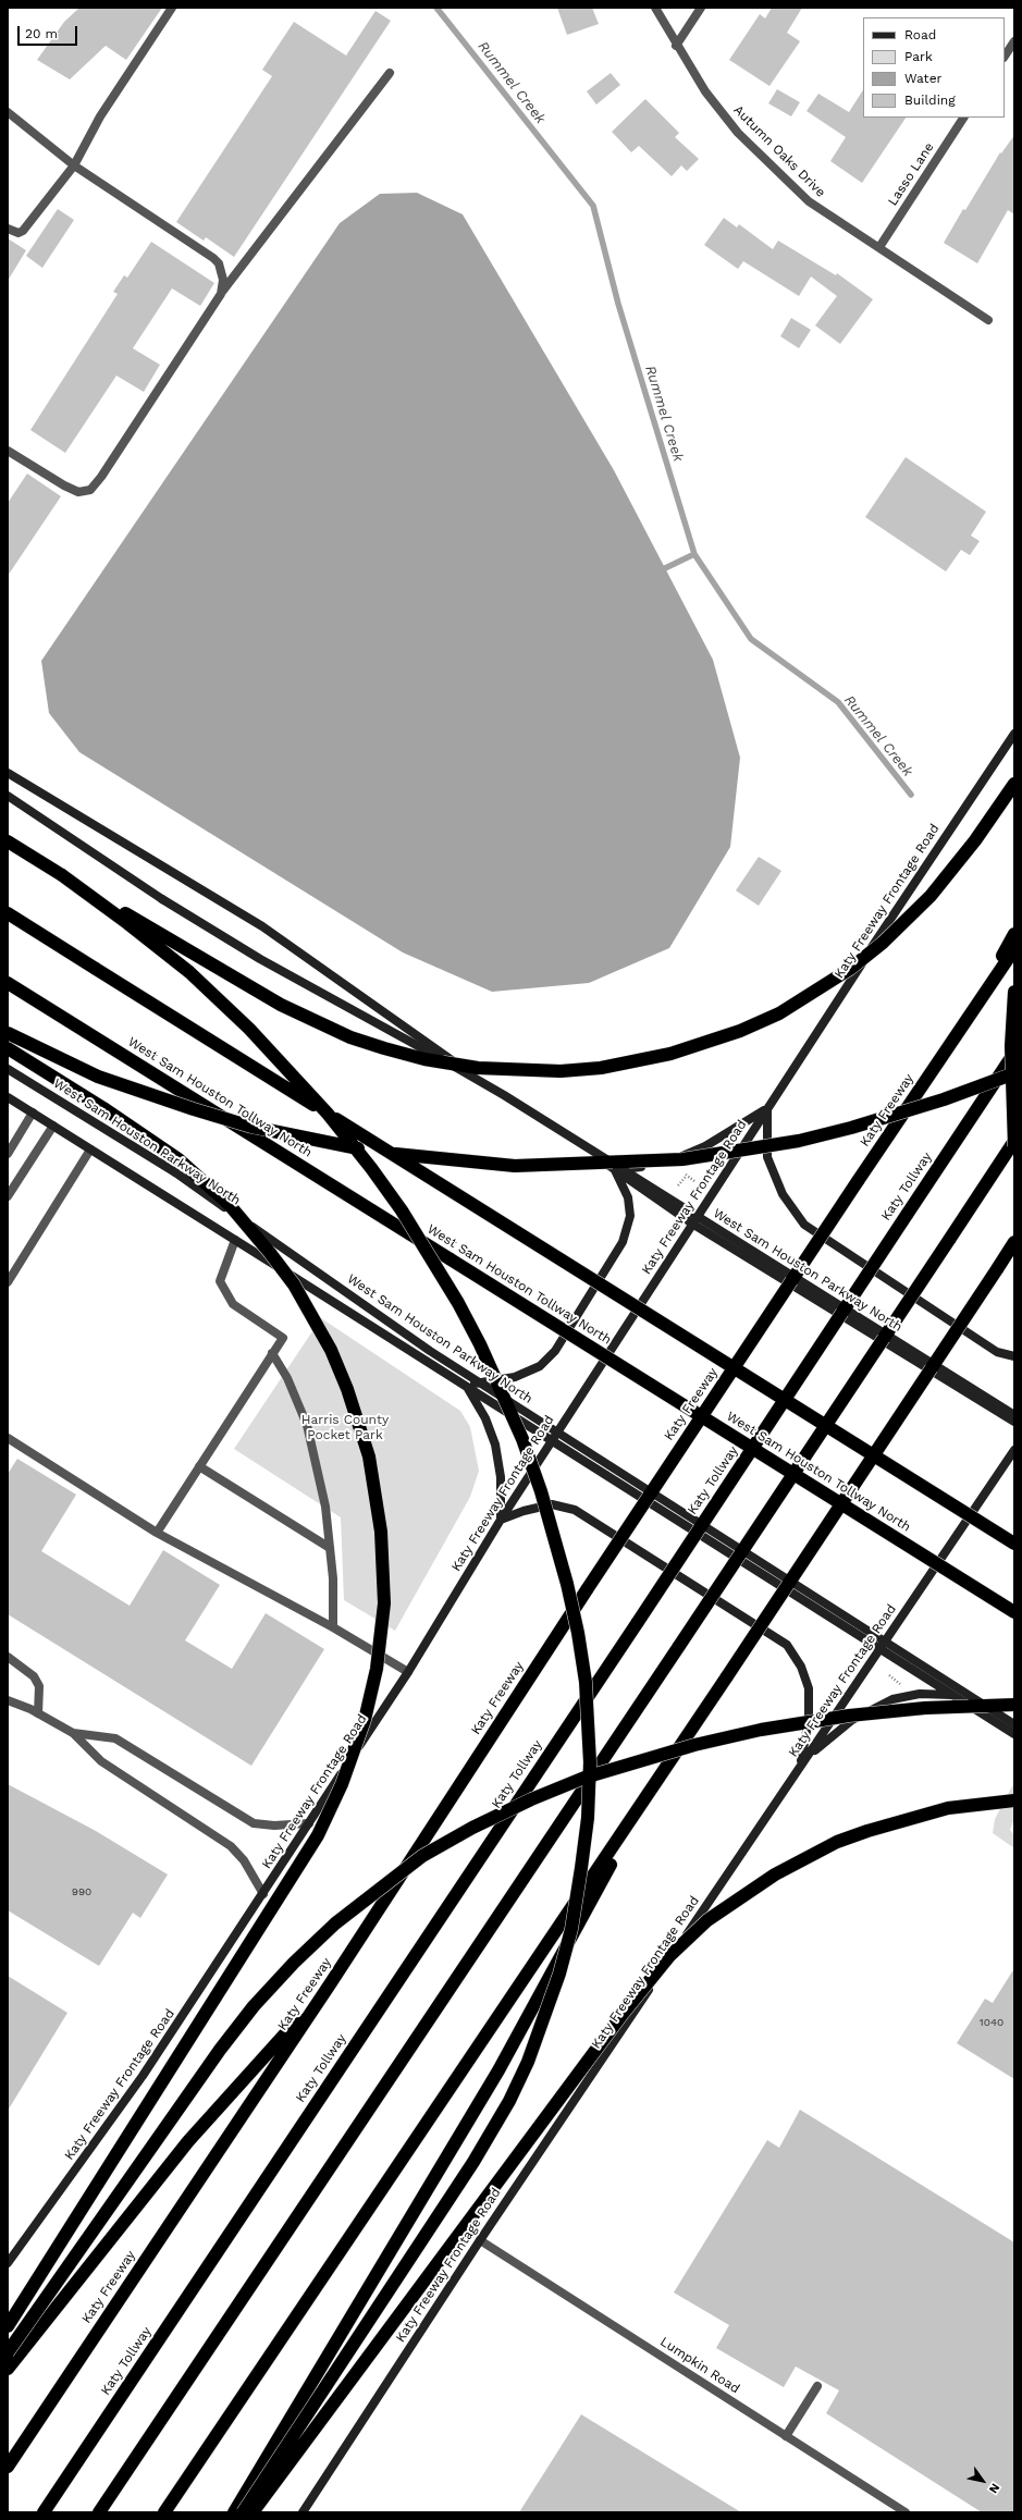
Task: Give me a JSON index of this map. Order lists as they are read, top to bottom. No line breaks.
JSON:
{"streets":{"highway":["West Sam Houston Tollway North","Katy Freeway","Katy Tollway"],"main road":["Katy Freeway Frontage Road","West Sam Houston Parkway North"],"street":["Autumn Oaks Drive","Lasso Lane","Lumpkin Road"]},"crossings":[["Autumn Oaks Drive","Lasso Lane"],["Katy Freeway Frontage Road","Lumpkin Road"]],"water":["Rummel Creek"],"parks":["Harris County Pocket Park"],"house_numbers":["990","1040"],"legend":["Road","Park","Water","Building"],"scale_bar":"20 m","north":"bottom right"}
